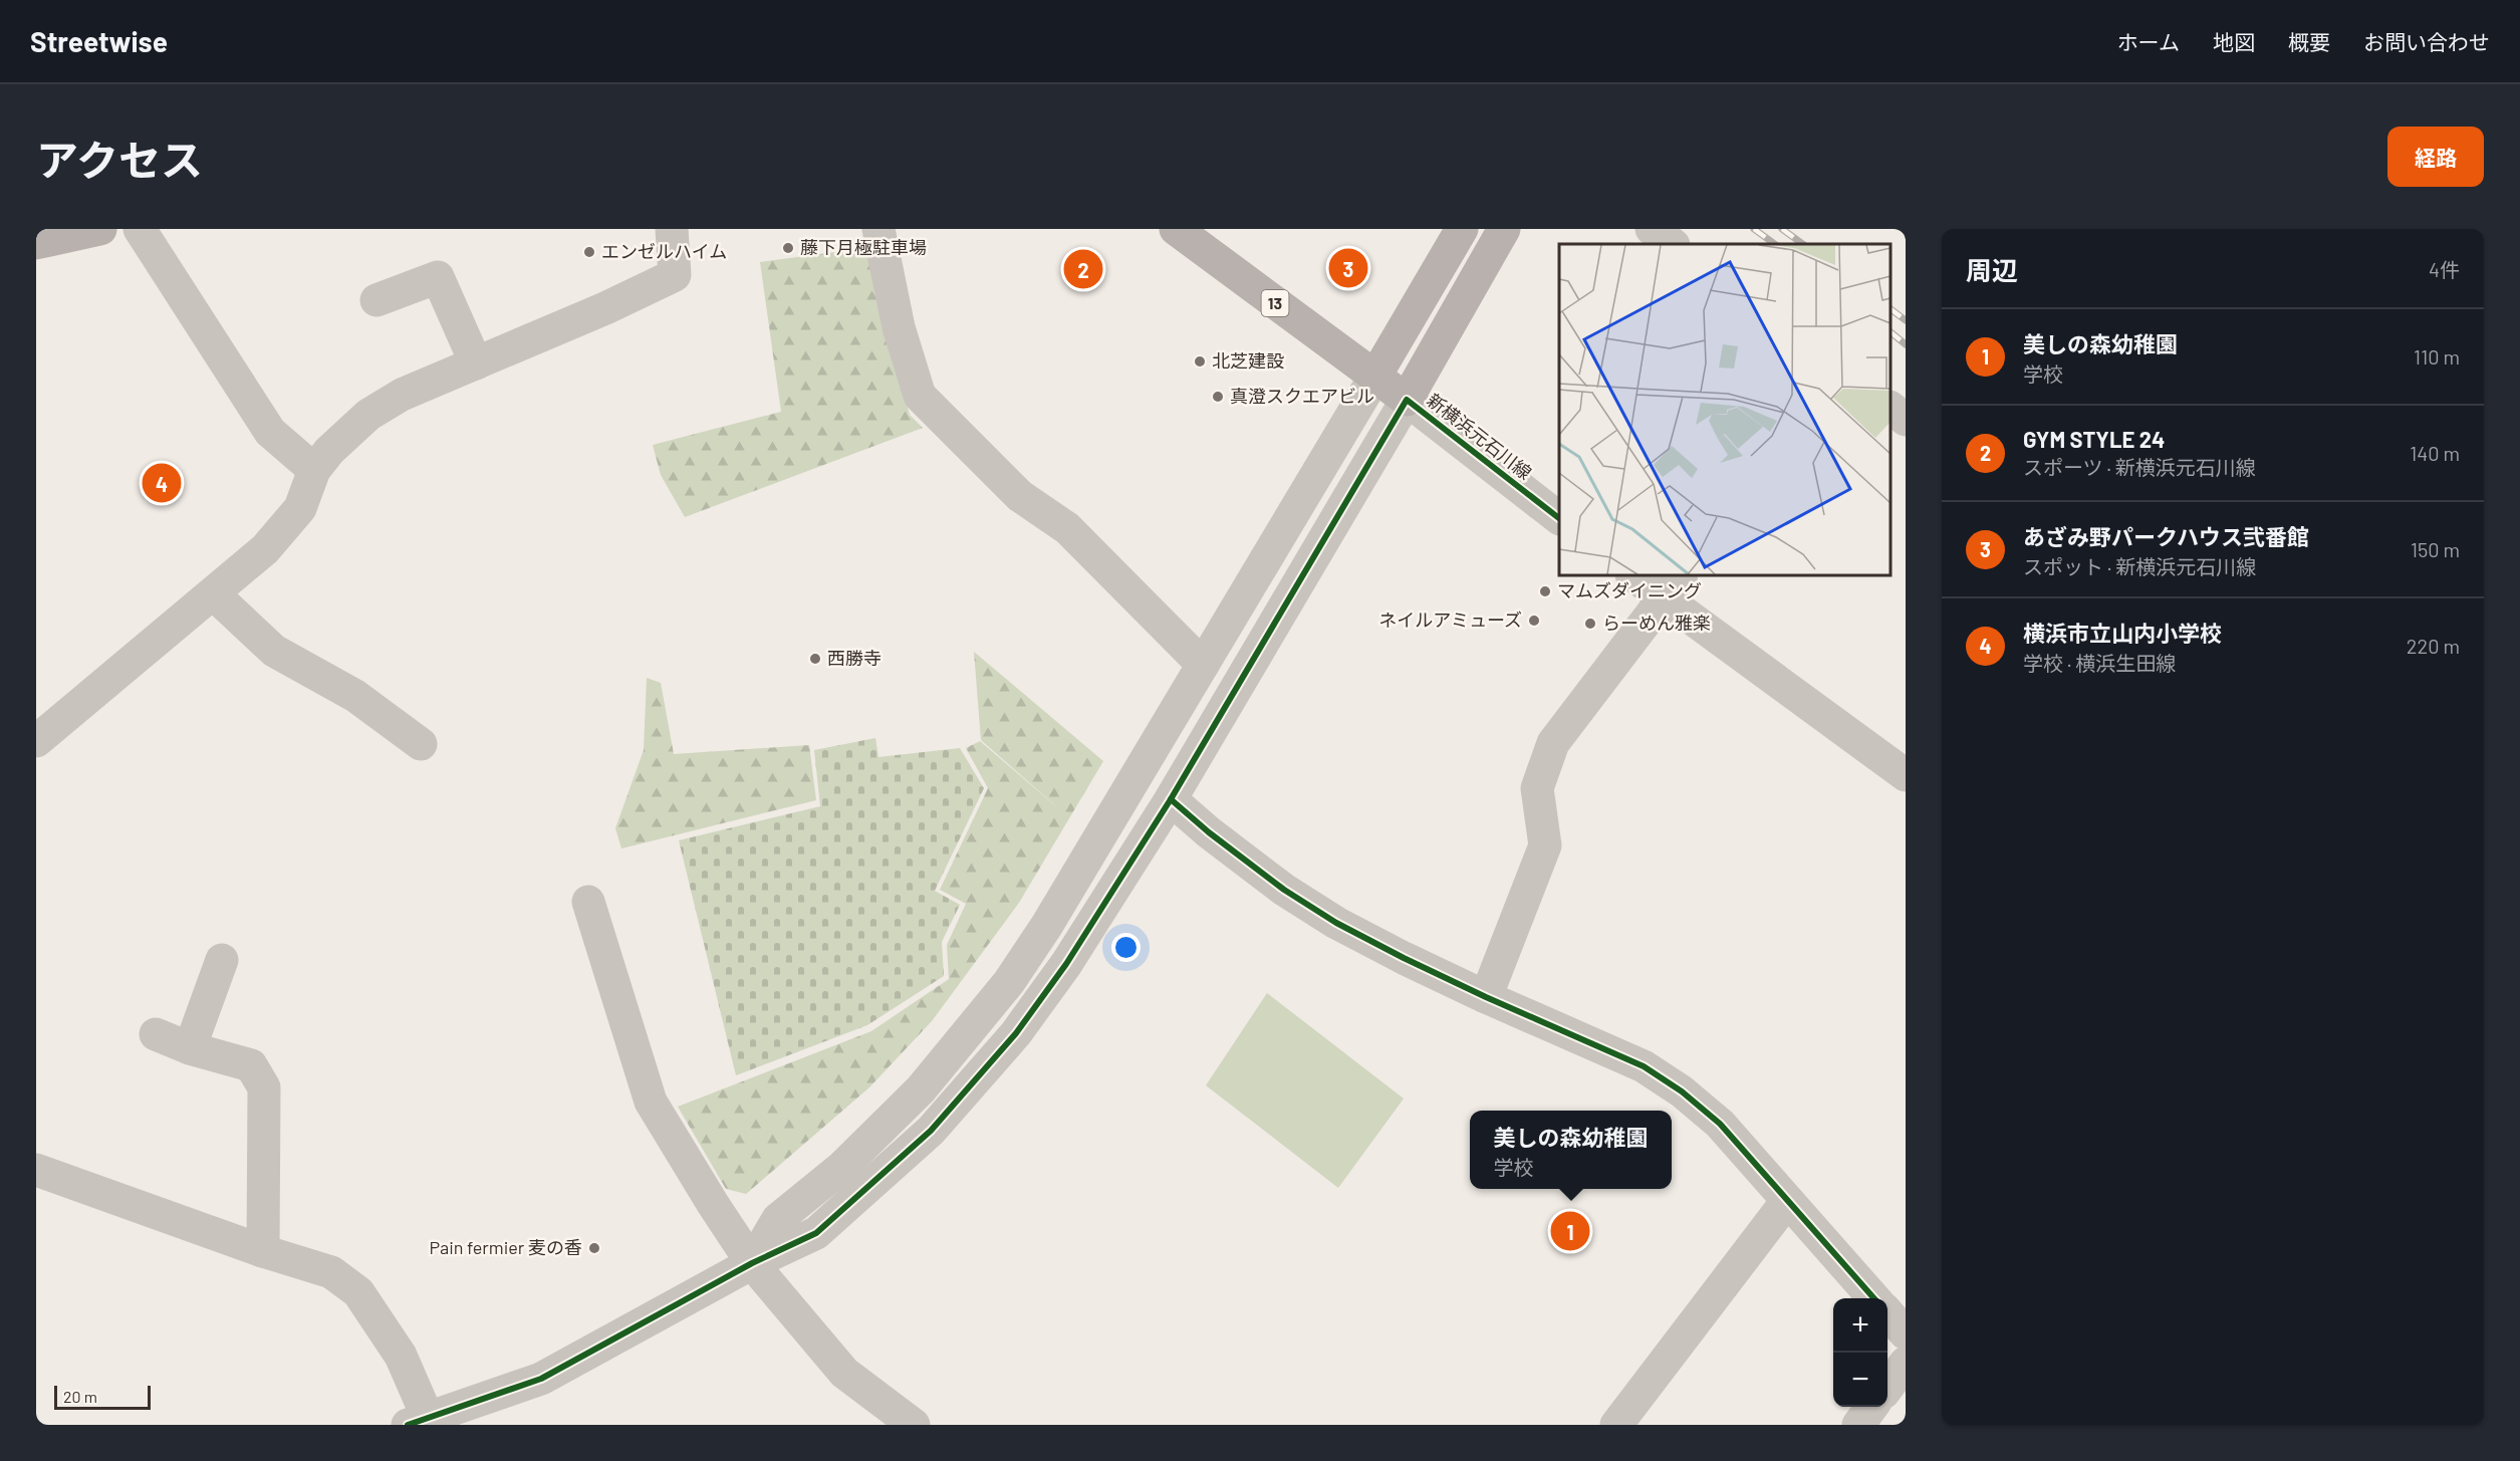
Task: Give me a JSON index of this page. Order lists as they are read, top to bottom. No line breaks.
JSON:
{"streets":{"main road":["13"],"street":["新横浜元石川線"]},"crossings":[["13","新横浜元石川線"]],"places":["藤下月極駐車場","エンゼルハイム","北芝建設","真澄スクエアビル","マムズダイニング","ネイルアミューズ","らーめん雅楽","西勝寺","Pain fermier 麦の香"],"scale_bar":"20 m","page":{"header":"Streetwise","nav":["ホーム","地図","概要","お問い合わせ"],"title":"アクセス","buttons":"経路","heading":["周辺","4件"],"pins":["3","2","4","1"],"list":[{"mark":"1","name":"美しの森幼稚園","note":"学校","value":"110 m"},{"mark":"2","name":"GYM STYLE 24","note":"スポーツ · 新横浜元石川線","value":"140 m"},{"mark":"3","name":"あざみ野パークハウス弐番館","note":"スポット · 新横浜元石川線","value":"150 m"},{"mark":"4","name":"横浜市立山内小学校","note":"学校 · 横浜生田線","value":"220 m"}],"popup":["美しの森幼稚園","学校"],"map_buttons":["+","−"],"scale":"20 m"}}
